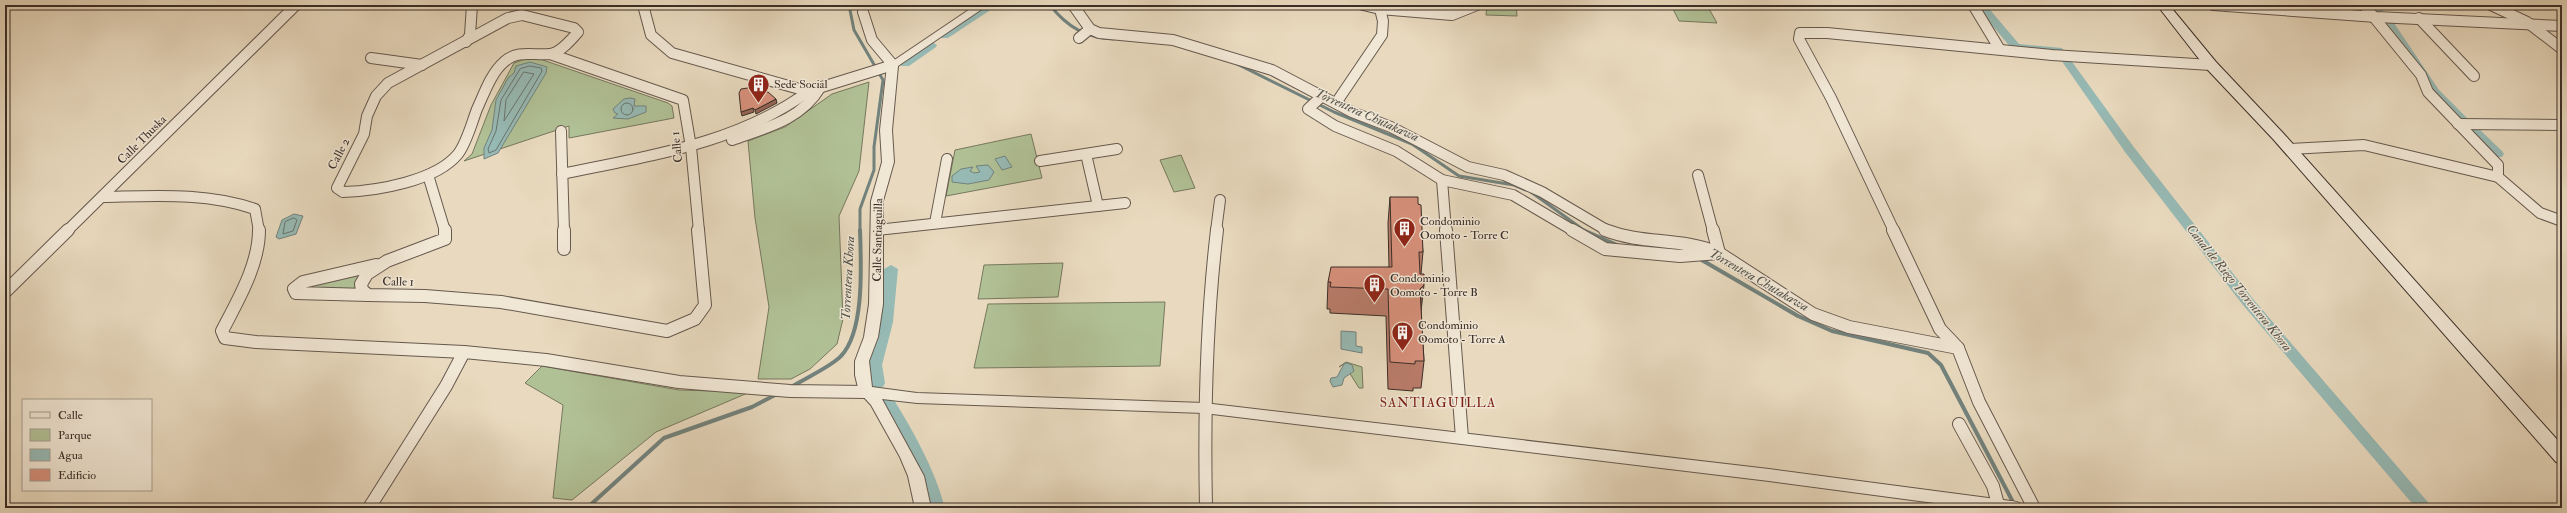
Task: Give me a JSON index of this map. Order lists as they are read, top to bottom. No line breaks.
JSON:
{"streets":{"street":["Calle Thuska","Calle 1","Calle 2","Calle Santiaguilla"]},"crossings":[["Calle 1","Calle 2"]],"districts":["SANTIAGUILLA"],"water":["Torrentera Chutakawa","Torrentera Khora","Canal de Riego Torrentera Khora"],"places":{"building":["Sede Social","Condominio Oomoto - Torre C","Condominio Oomoto - Torre B","Condominio Oomoto - Torre A"]},"legend":["Calle","Parque","Agua","Edificio"]}
